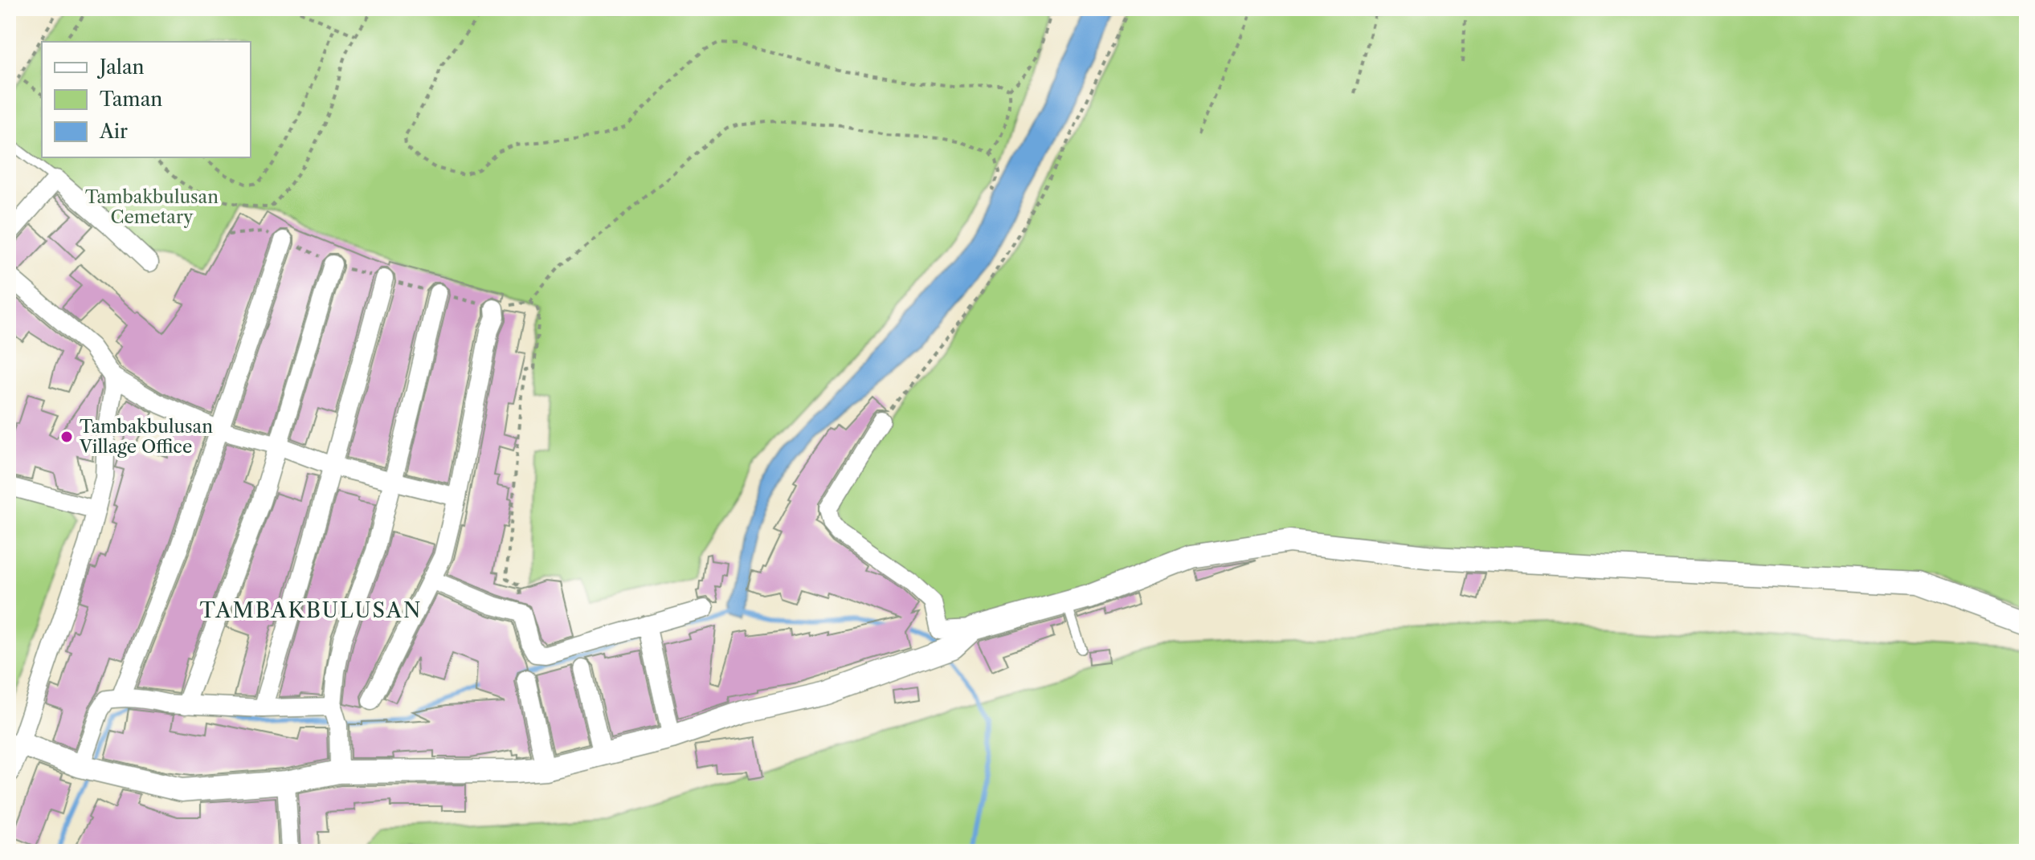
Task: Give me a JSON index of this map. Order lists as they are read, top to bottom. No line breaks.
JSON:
{"districts":["TAMBAKBULUSAN"],"parks":["Tambakbulusan Cemetary"],"places":["Tambakbulusan Village Office"],"legend":["Jalan","Taman","Air"]}
